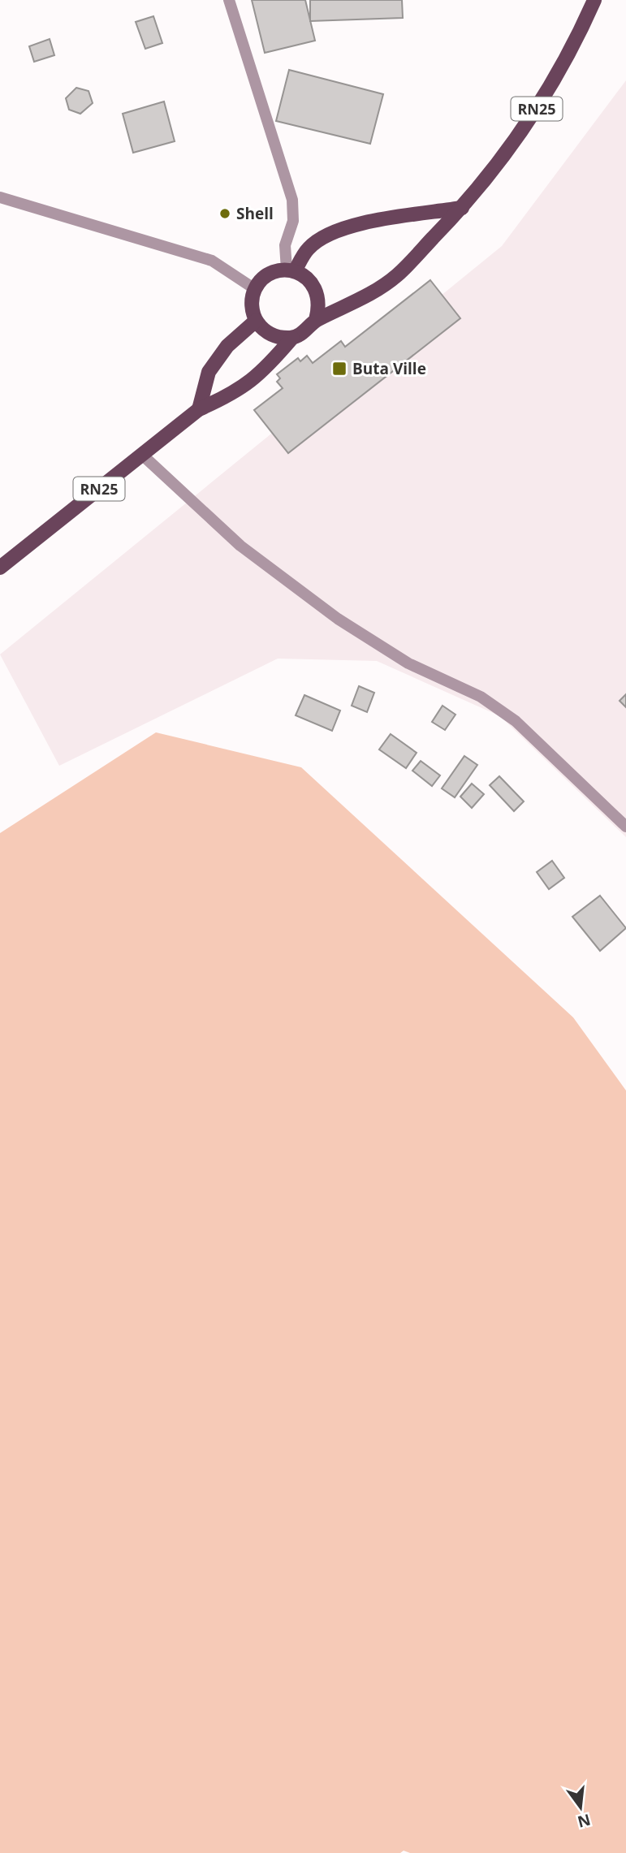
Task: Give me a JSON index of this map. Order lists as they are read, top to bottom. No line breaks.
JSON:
{"streets":{"main road":["RN25"]},"places":{"other":["Shell"],"transit":["Buta Ville"]},"north":"bottom"}
